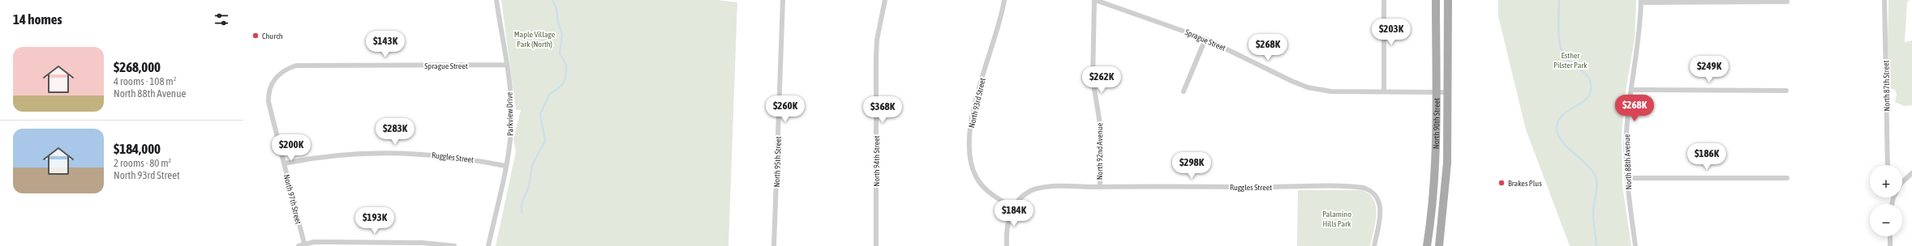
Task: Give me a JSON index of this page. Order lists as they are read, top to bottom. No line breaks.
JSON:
{"streets":{"main road":["North 90th Street"],"street":["Sprague Street","North 87th Street","North 93rd Street","Parkview Drive","North 92nd Avenue","Ruggles Street","North 94th Street","North 95th Street","North 88th Avenue","North 97th Street"]},"crossings":[["Sprague Street","Parkview Drive"],["Sprague Street","North 90th Street"],["Sprague Street","North 92nd Avenue"],["Sprague Street","North 97th Street"],["North 93rd Street","Ruggles Street"],["Parkview Drive","Ruggles Street"],["North 92nd Avenue","Ruggles Street"],["Ruggles Street","North 97th Street"]],"parks":["Maple Village Park (North)","Esther Pilster Park","Palamino Hills Park"],"places":["Church","Brakes Plus"],"page":{"heading":"14 homes","price":["$203K","$143K","$268K","$249K","$262K","$268K","$260K","$368K","$283K","$200K","$186K","$298K","$184K","$193K"],"list":[{"name":"$268,000","note":"4 rooms · 108 m² · North 88th Avenue"},{"name":"$184,000","note":"2 rooms · 80 m² · North 93rd Street"}],"map_buttons":["+","−"]}}
